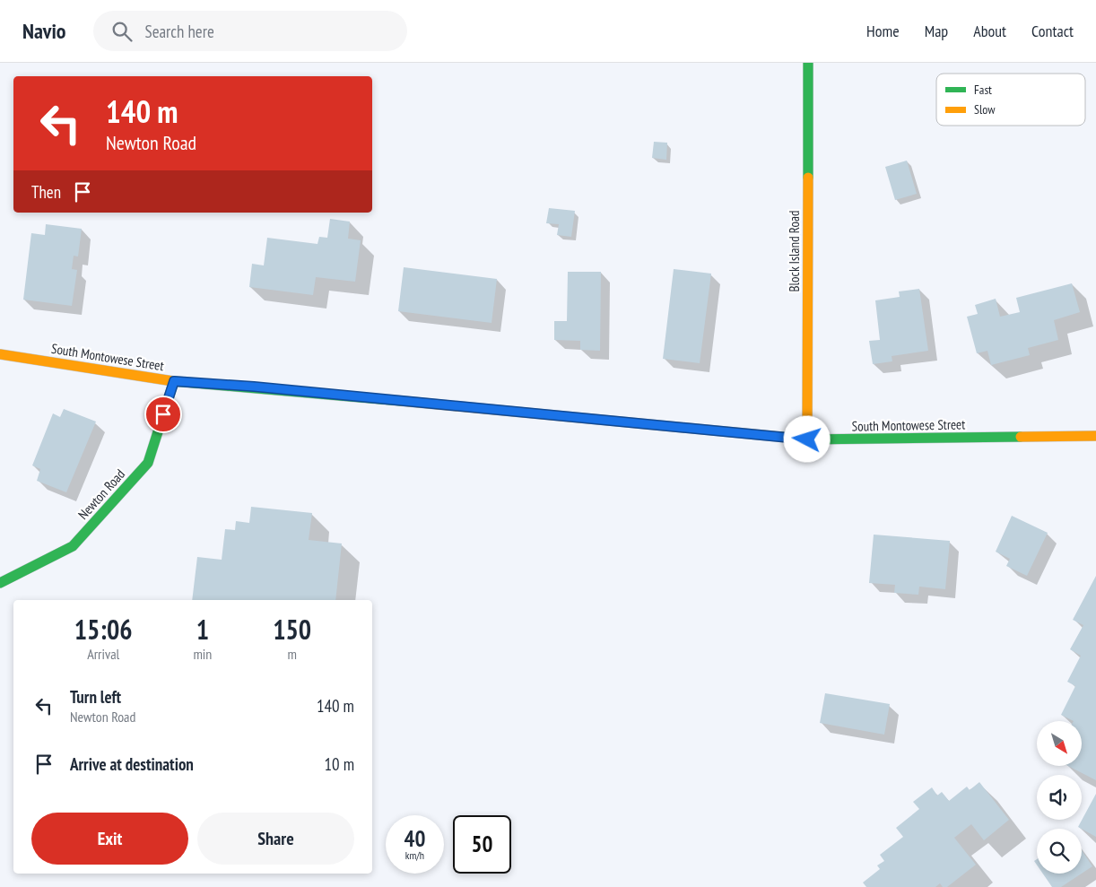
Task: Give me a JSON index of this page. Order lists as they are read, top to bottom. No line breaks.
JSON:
{"streets":{"main road":["Block Island Road","South Montowese Street","Newton Road"]},"crossings":[["Block Island Road","South Montowese Street"],["South Montowese Street","Newton Road"]],"legend":["Fast","Slow"],"north":"bottom right","page":{"header":"Navio","search":"Search here","nav":["Home","Map","About","Contact"],"turn":["140 m","Newton Road"],"then":"Then","eta":["15:06","Arrival","1","min","150","m"],"list":[{"name":"Turn left","note":"Newton Road","value":"140 m"},{"name":"Arrive at destination","value":"10 m"}],"buttons":["Exit","Share"],"speed":"40 km/h","limit":"50"}}
